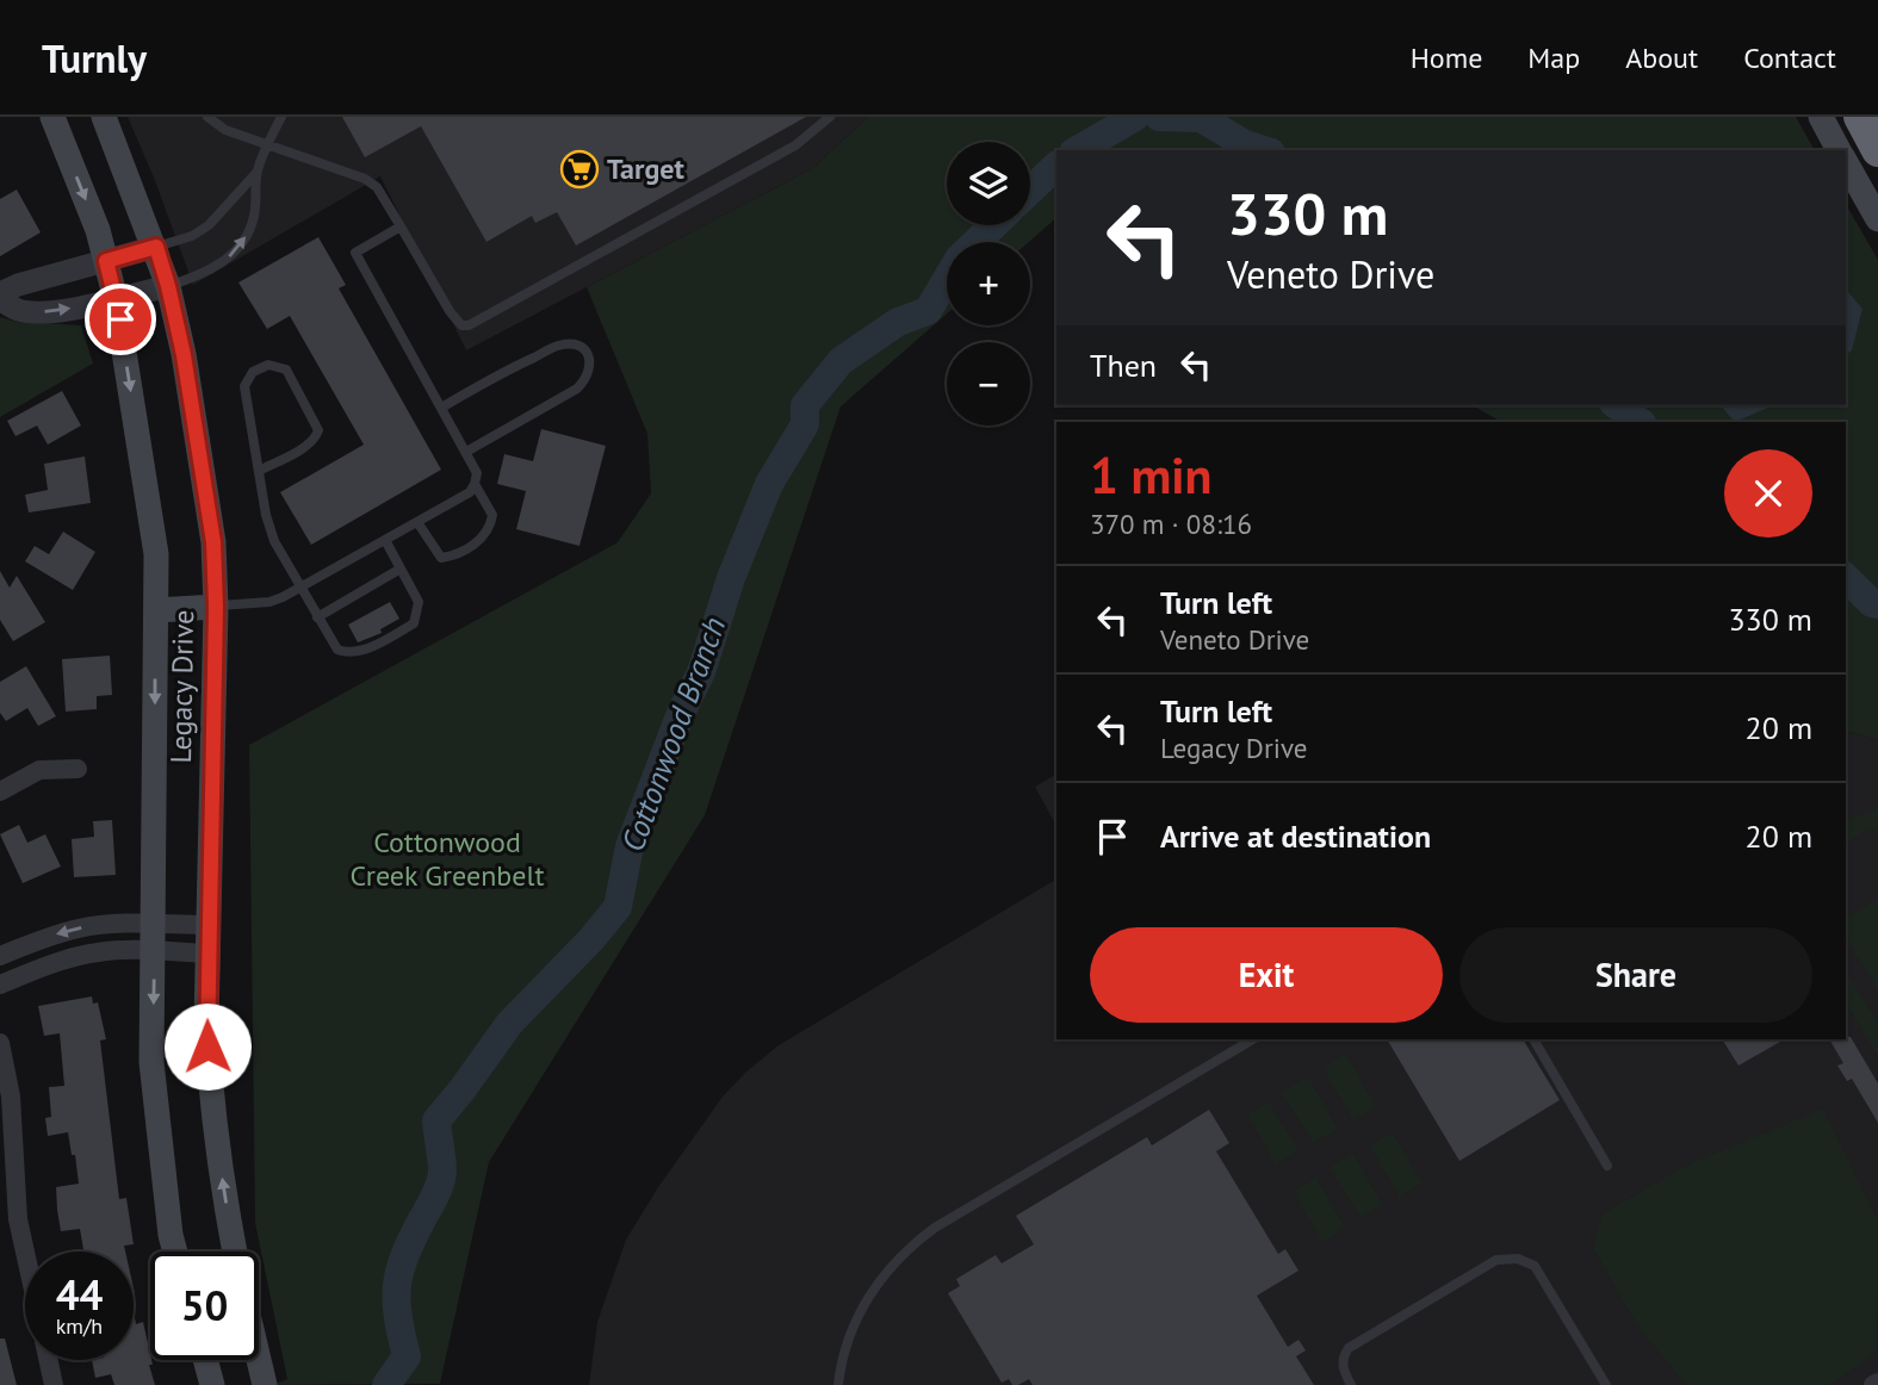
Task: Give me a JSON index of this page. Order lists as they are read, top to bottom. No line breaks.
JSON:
{"streets":{"main road":["Legacy Drive"]},"water":["Cottonwood Branch"],"parks":["Cottonwood Creek Greenbelt"],"places":{"supermarket":["Target"]},"page":{"header":"Turnly","nav":["Home","Map","About","Contact"],"map_buttons":["+","−"],"turn":["330 m","Veneto Drive"],"then":"Then","heading":["1 min","370 m · 08:16"],"list":[{"name":"Turn left","note":"Veneto Drive","value":"330 m"},{"name":"Turn left","note":"Legacy Drive","value":"20 m"},{"name":"Arrive at destination","value":"20 m"}],"buttons":["Exit","Share"],"speed":"44 km/h","limit":"50"}}
